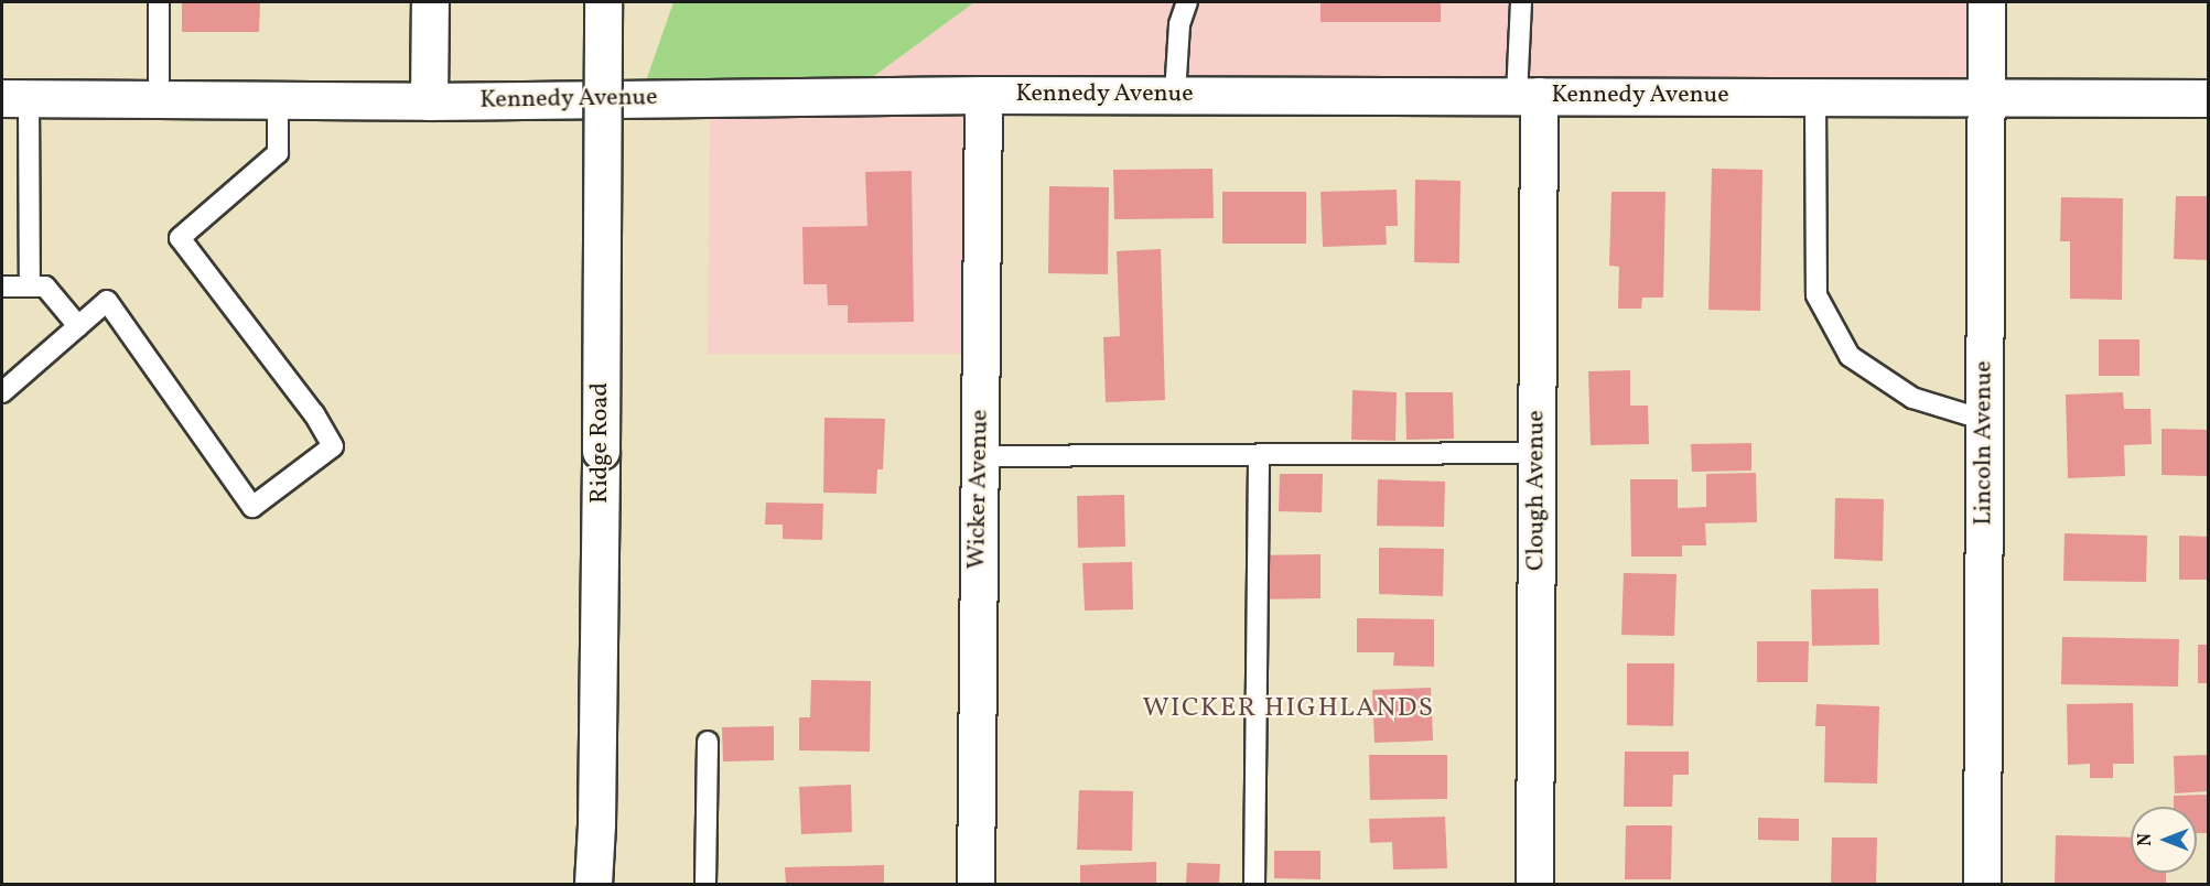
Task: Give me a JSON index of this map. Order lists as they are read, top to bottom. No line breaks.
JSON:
{"streets":{"street":["Kennedy Avenue","Ridge Road","Lincoln Avenue","Wicker Avenue","Clough Avenue"]},"crossings":[["Kennedy Avenue","Lincoln Avenue"],["Kennedy Avenue","Wicker Avenue"],["Kennedy Avenue","Clough Avenue"]],"districts":["WICKER HIGHLANDS"],"north":"left"}
